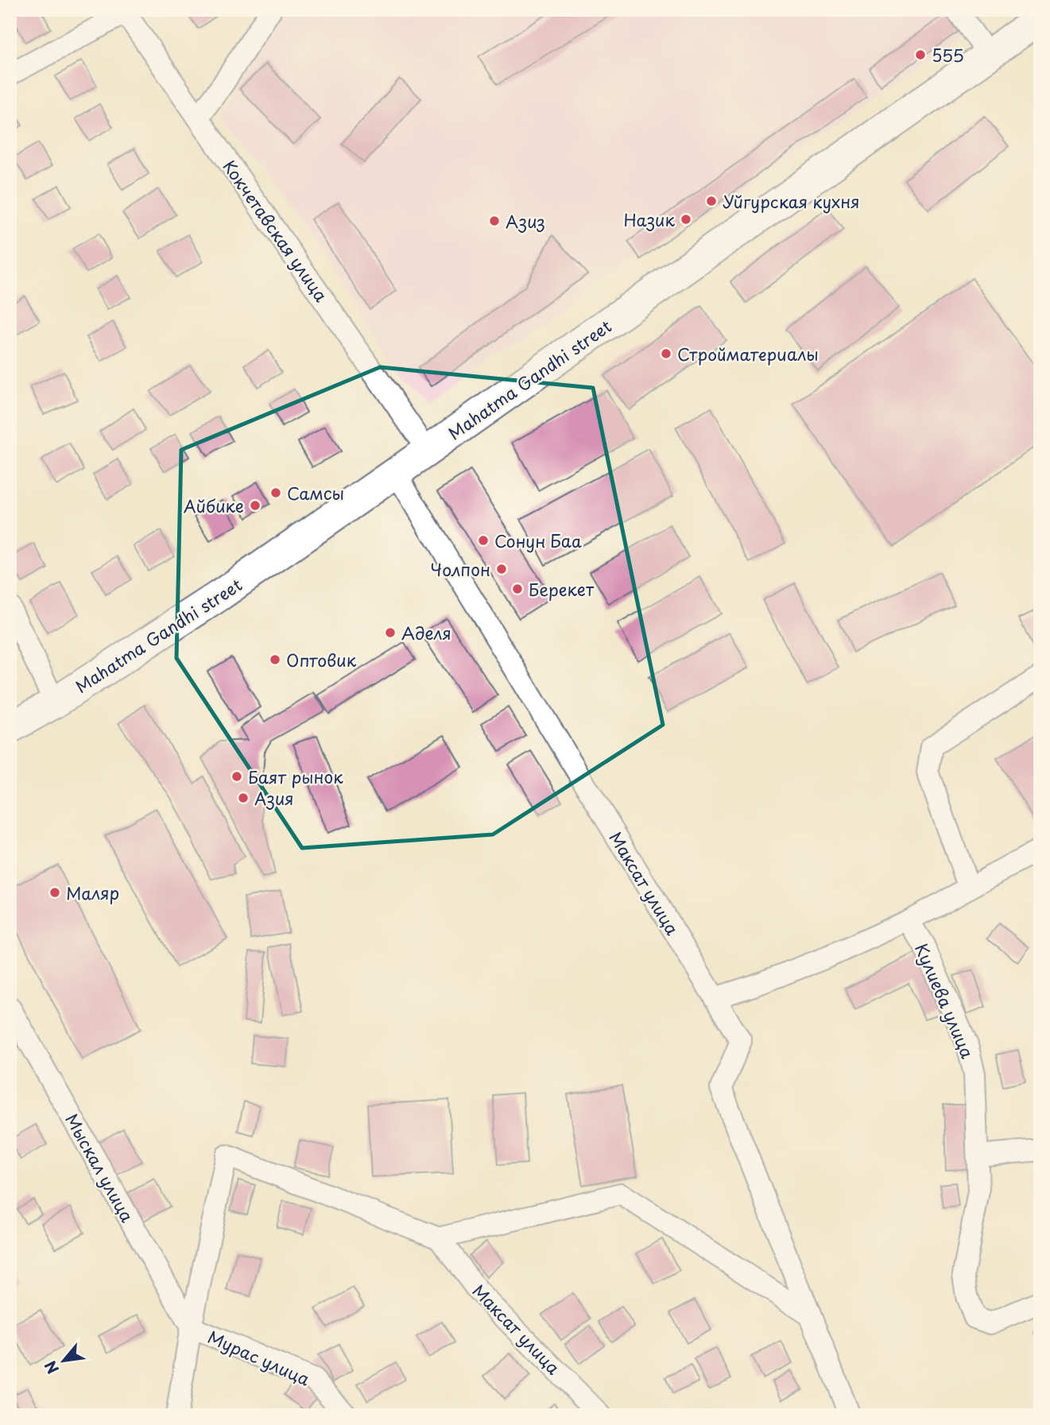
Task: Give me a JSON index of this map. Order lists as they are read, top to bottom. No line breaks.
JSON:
{"streets":{"main road":["Mahatma Gandhi street"],"street":["Кокчетавская улица","Максат улица","Кулиева улица","Мыскал улица","Мурас улица"]},"crossings":[["Кокчетавская улица","Mahatma Gandhi street"],["Mahatma Gandhi street","Максат улица"],["Мыскал улица","Мурас улица"]],"places":["555","Уйгурская кухня","Назик","Азиз","Стройматериалы","Самсы","Айбике","Сонун Баа","Чолпон","Берекет","Аделя","Оптовик","Баят рынок","Азия","Маляр"],"north":"bottom left"}
